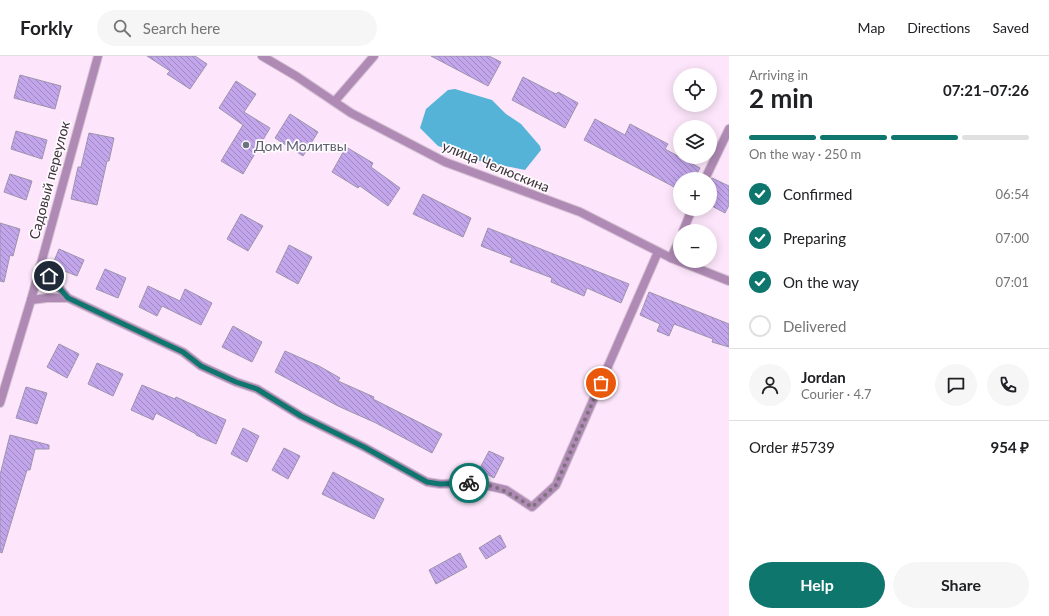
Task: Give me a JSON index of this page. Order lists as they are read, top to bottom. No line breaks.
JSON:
{"streets":{"street":["улица Челюскина","Садовый переулок"]},"places":["Дом Молитвы"],"page":{"header":"Forkly","search":"Search here","nav":["Map","Directions","Saved"],"heading":["2 min","Arriving in","07:21–07:26"],"panel":["Jordan","Courier · 4.7","Order #5739","954 ₽"],"map_buttons":["+","−"],"bar":"On the way · 250 m","list":[["Confirmed","06:54"],["Preparing","07:00"],["On the way","07:01"],"Delivered"],"buttons":["Help","Share"]}}
